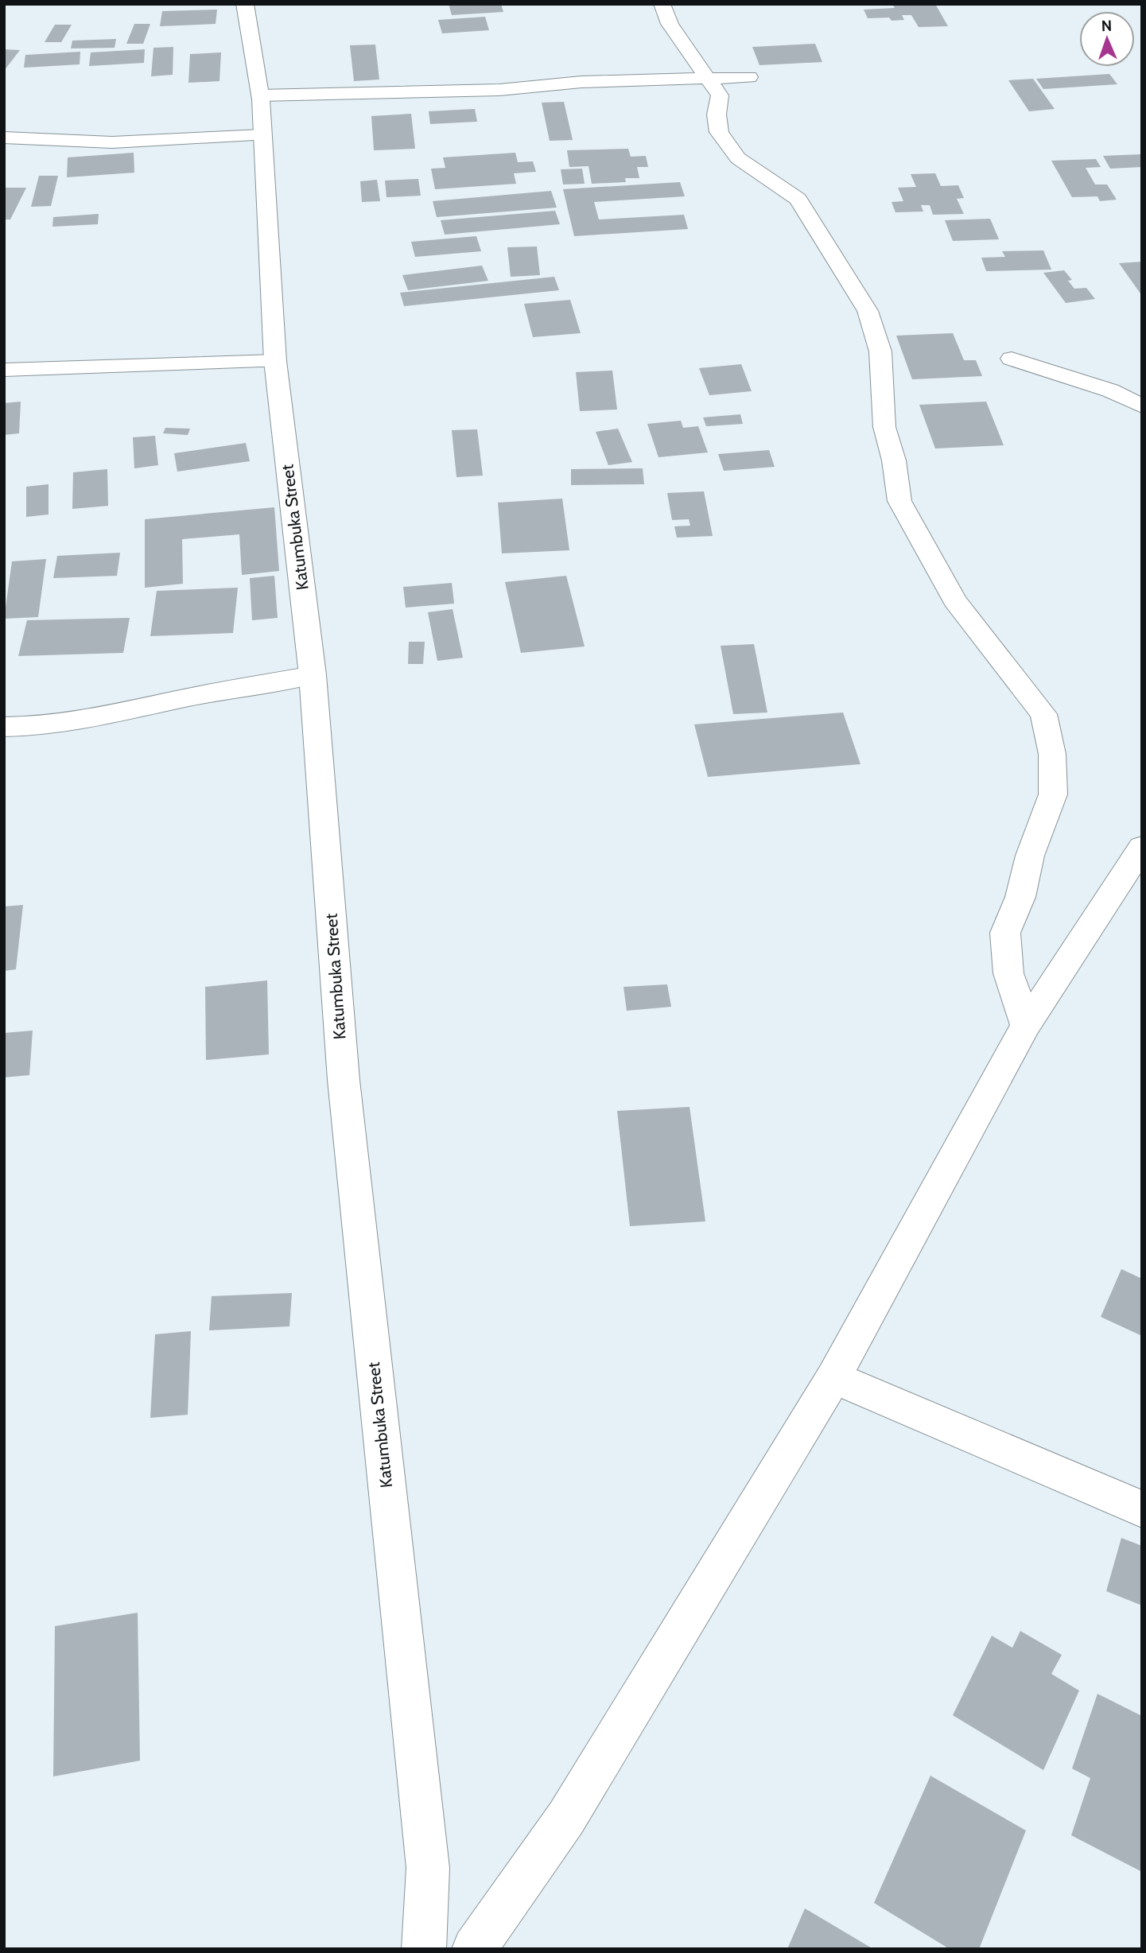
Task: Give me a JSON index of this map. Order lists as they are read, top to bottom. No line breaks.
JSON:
{"streets":{"street":["Katumbuka Street"]},"north":"top"}
